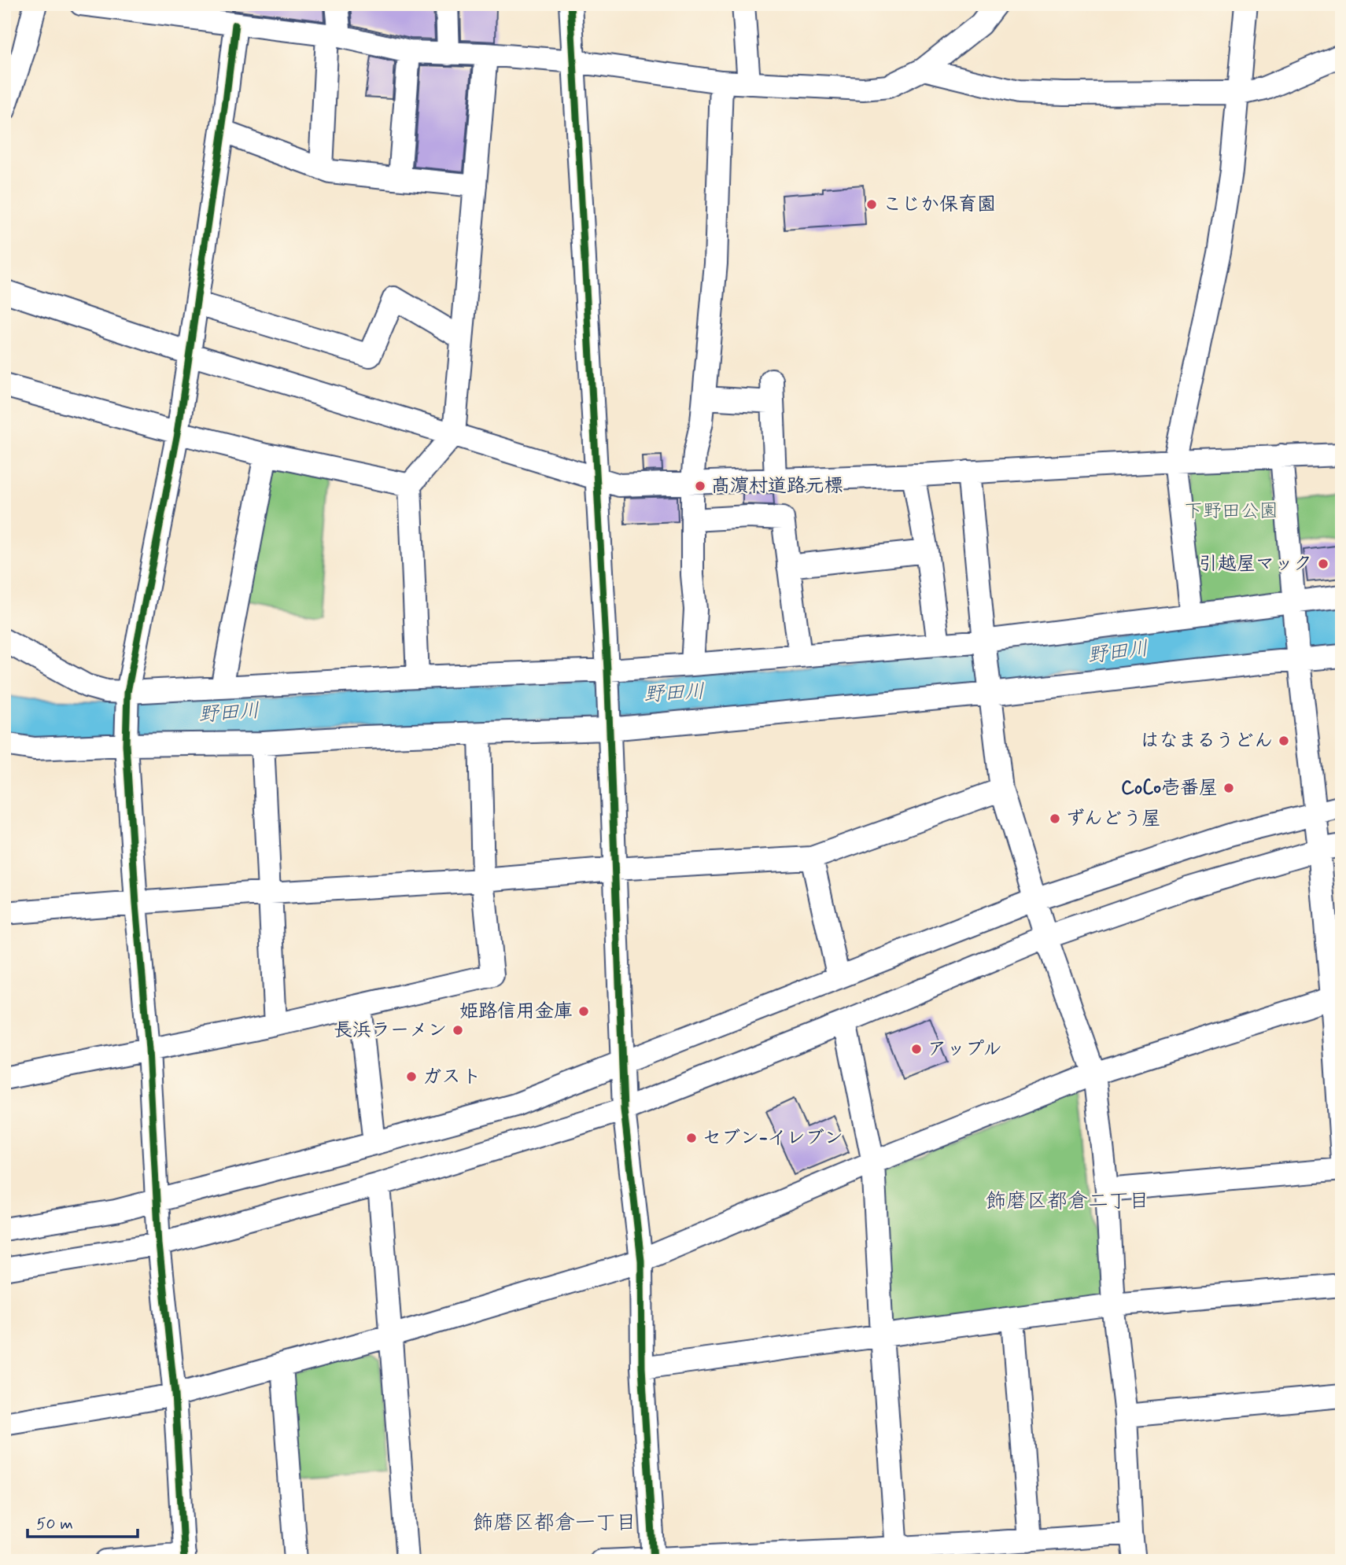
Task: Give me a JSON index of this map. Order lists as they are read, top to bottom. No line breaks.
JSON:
{"districts":["飾磨区都倉二丁目","飾磨区都倉一丁目"],"water":["野田川"],"parks":["下野田公園"],"places":["こじか保育園","髙濵村道路元標","引越屋マック","はなまるうどん","CoCo壱番屋","ずんどう屋","姫路信用金庫","長浜ラーメン","アップル","ガスト","セブン-イレブン"],"scale_bar":"50 m"}
